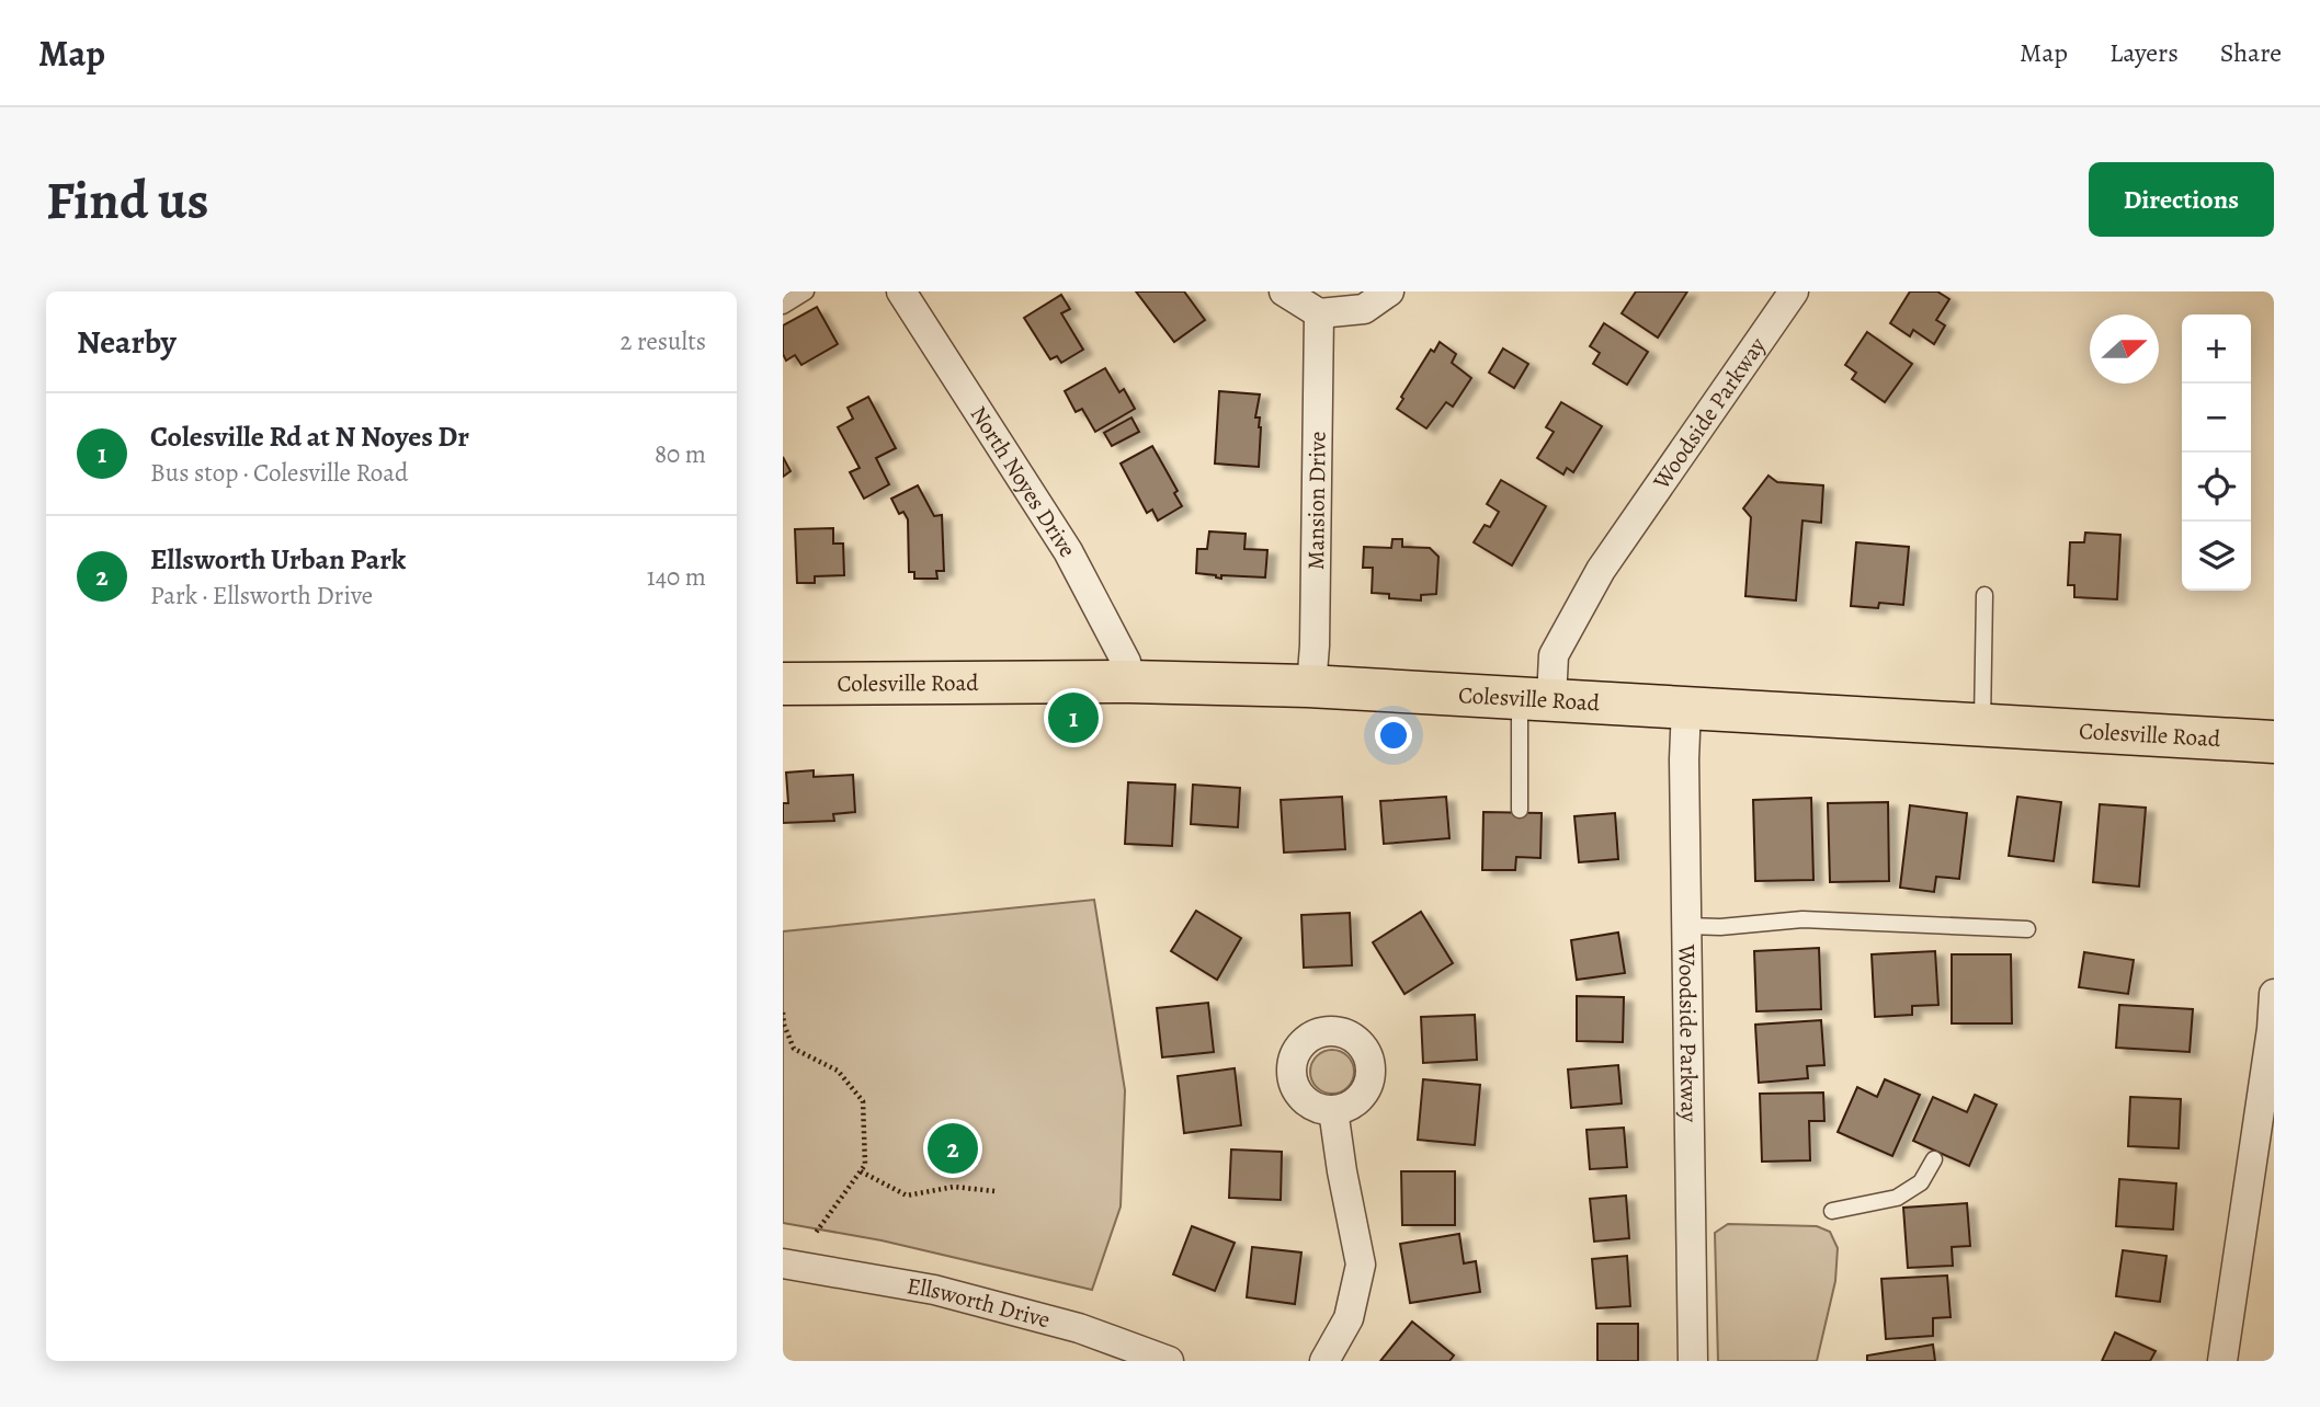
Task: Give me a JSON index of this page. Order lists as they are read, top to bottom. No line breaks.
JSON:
{"streets":{"highway":["Colesville Road"],"street":["Woodside Parkway","North Noyes Drive","Mansion Drive","Ellsworth Drive"]},"crossings":[["Woodside Parkway","Colesville Road"],["North Noyes Drive","Colesville Road"],["Mansion Drive","Colesville Road"]],"north":"right","page":{"header":"Map","nav":["Map","Layers","Share"],"buttons":"Directions","title":"Find us","heading":["Nearby","2 results"],"map_buttons":["+","−"],"list":[{"mark":"1","name":"Colesville Rd at N Noyes Dr","note":"Bus stop · Colesville Road","value":"80 m"},{"mark":"2","name":"Ellsworth Urban Park","note":"Park · Ellsworth Drive","value":"140 m"}],"pins":["1","2"]}}
